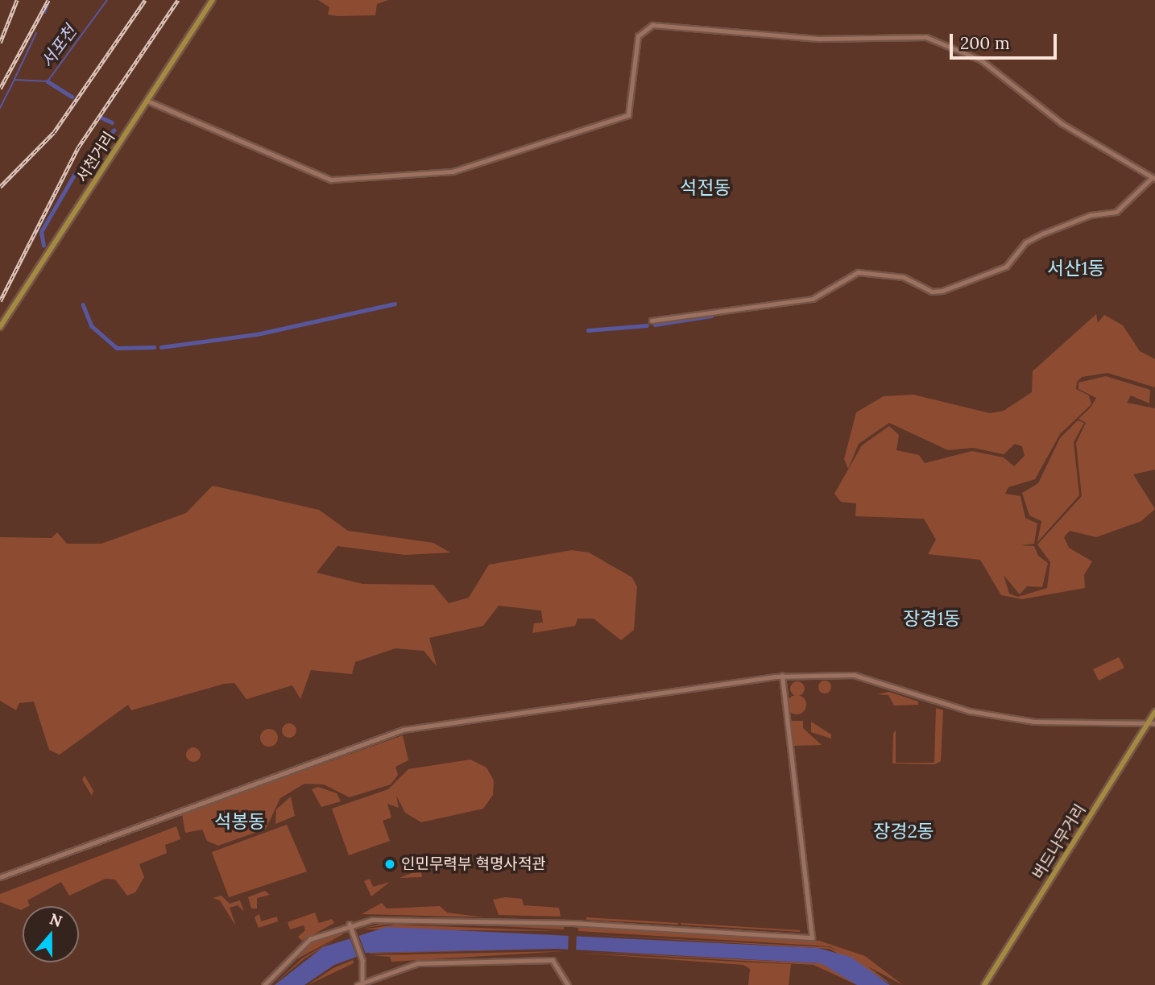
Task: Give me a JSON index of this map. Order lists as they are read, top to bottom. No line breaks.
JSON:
{"streets":{"main road":["서천거리","버드나무거리"]},"districts":["석전동","서산1동","장경1동","석봉동","장경2동"],"water":["서포천"],"places":["인민무력부 혁명사적관"],"scale_bar":"200 m","north":"top"}
